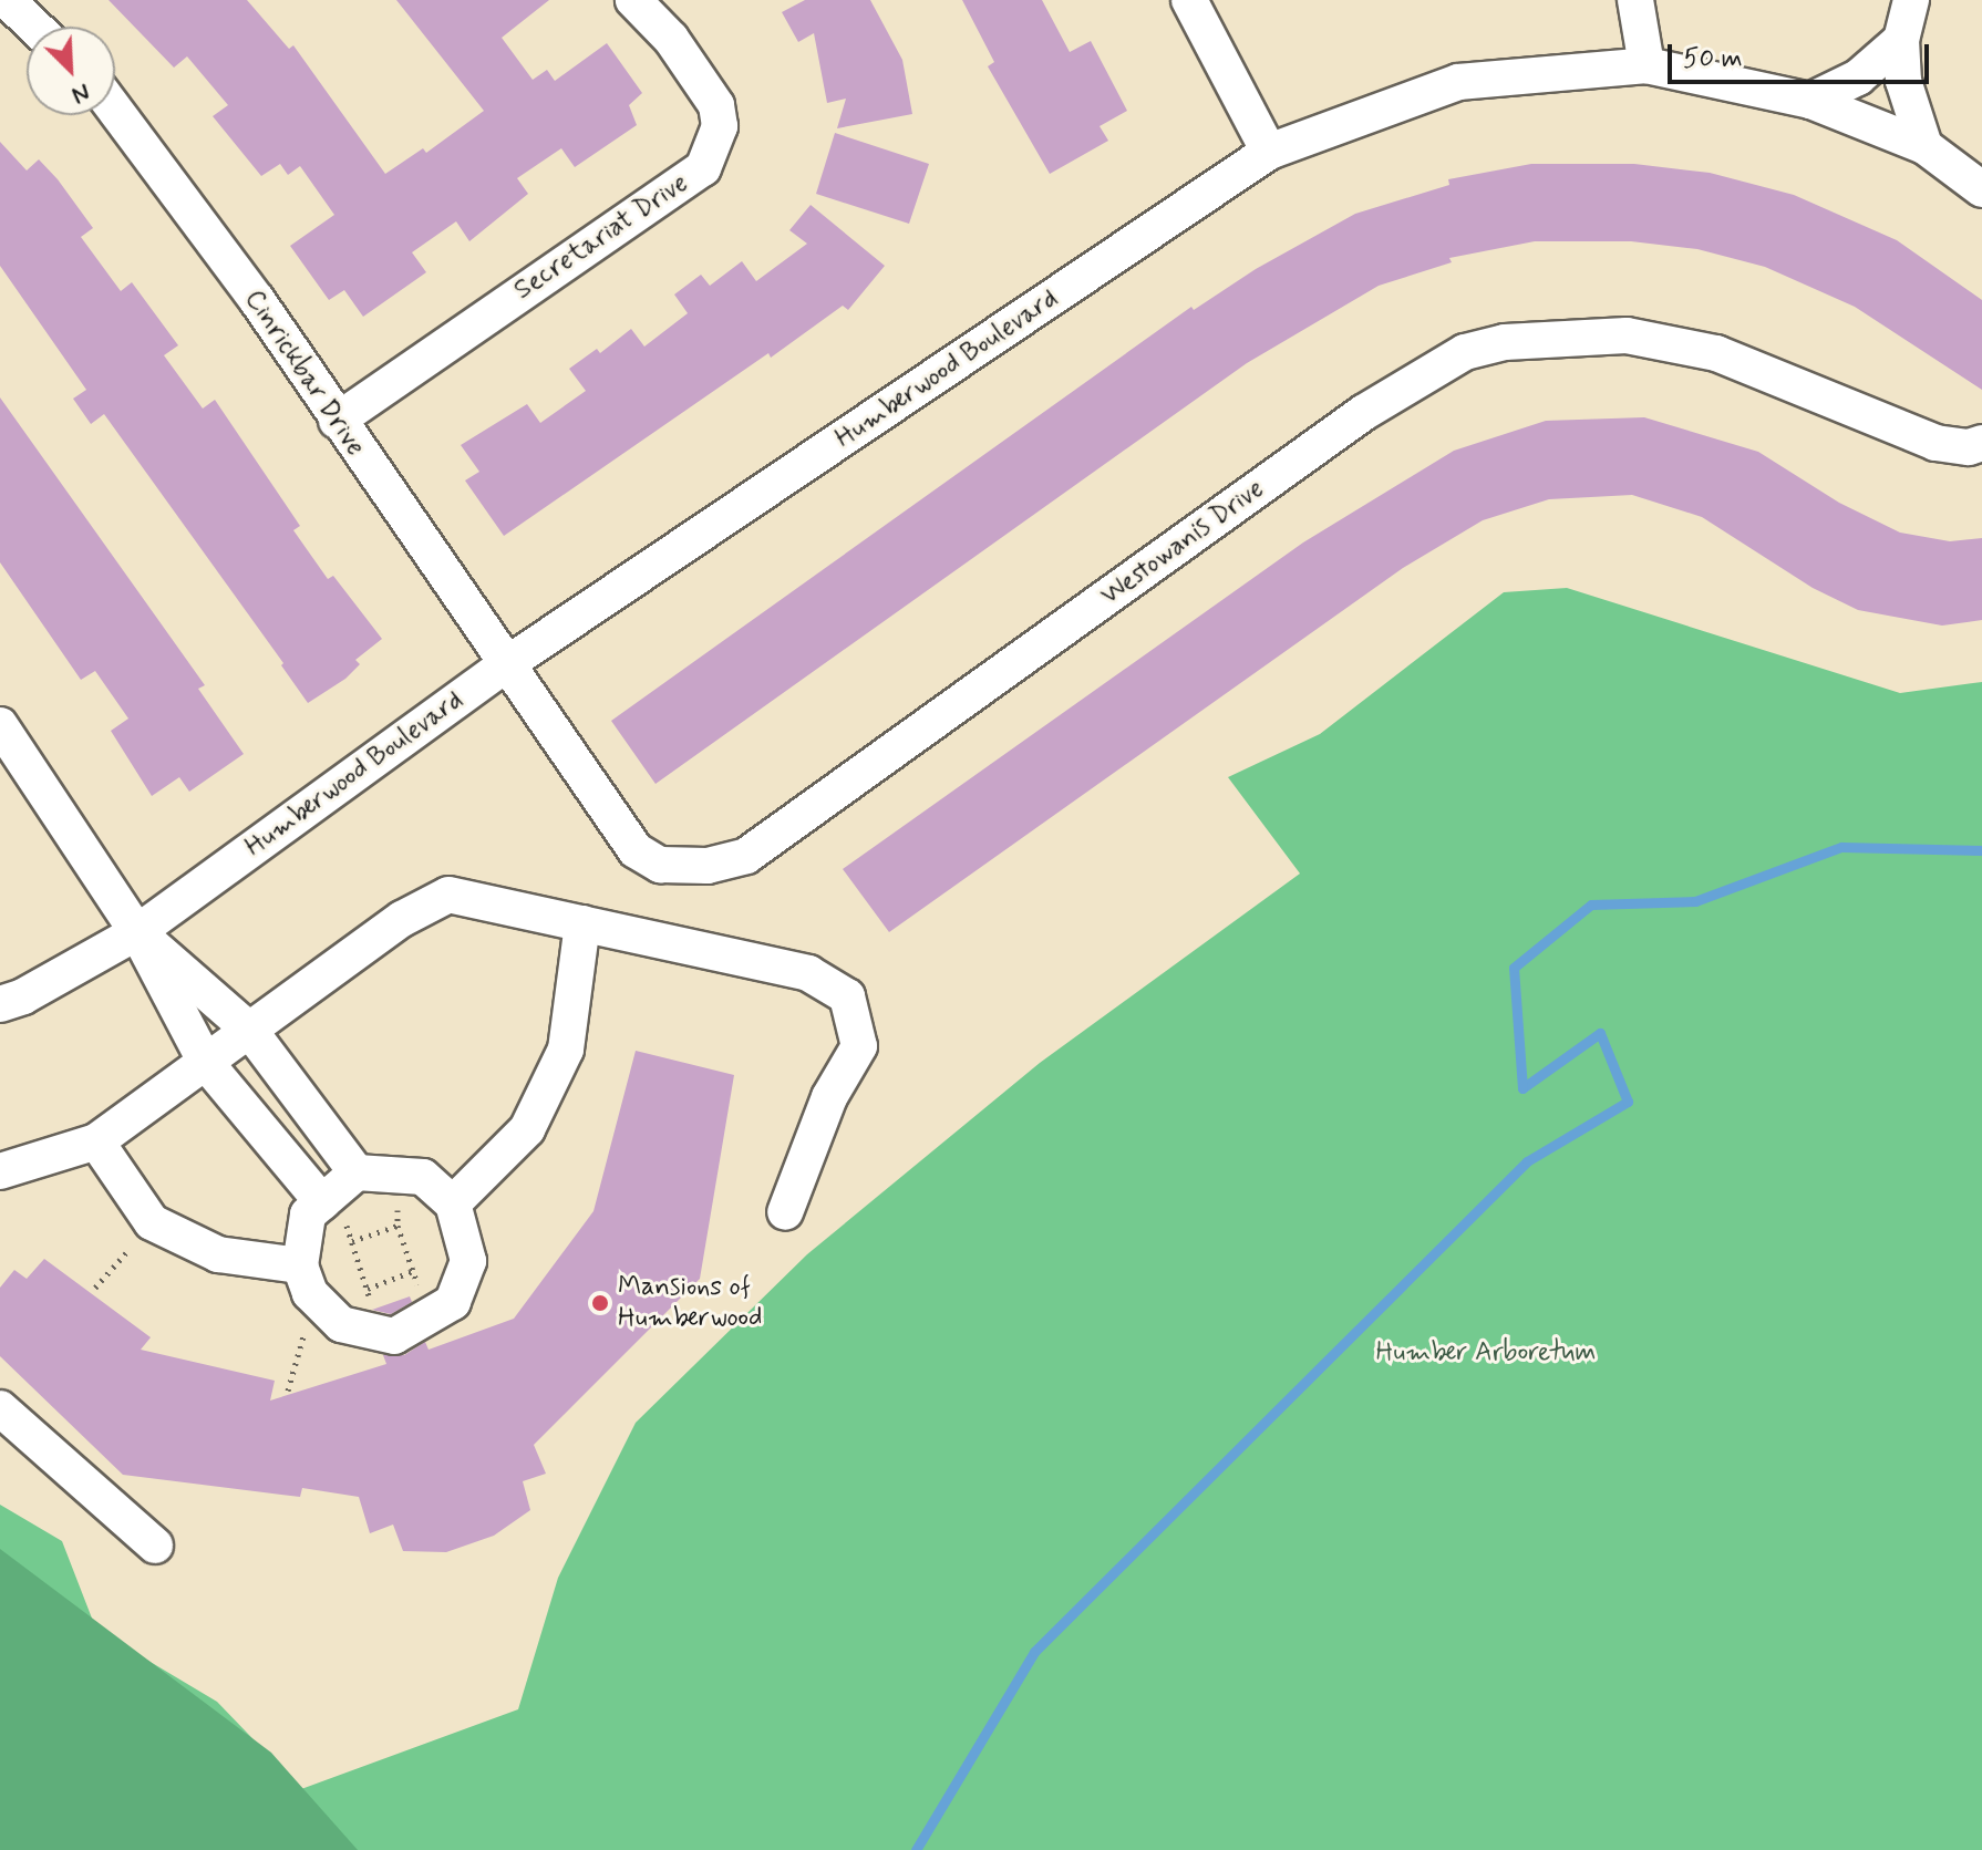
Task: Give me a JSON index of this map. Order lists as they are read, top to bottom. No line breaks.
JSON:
{"streets":{"street":["Secretariat Drive","Humberwood Boulevard","Cinrickbar Drive","Westowanis Drive"]},"crossings":[["Secretariat Drive","Cinrickbar Drive"],["Humberwood Boulevard","Cinrickbar Drive"],["Humberwood Boulevard","Westowanis Drive"],["Cinrickbar Drive","Westowanis Drive"]],"parks":["Humber Arboretum"],"places":["Mansions of Humberwood"],"scale_bar":"50 m","north":"bottom right"}
